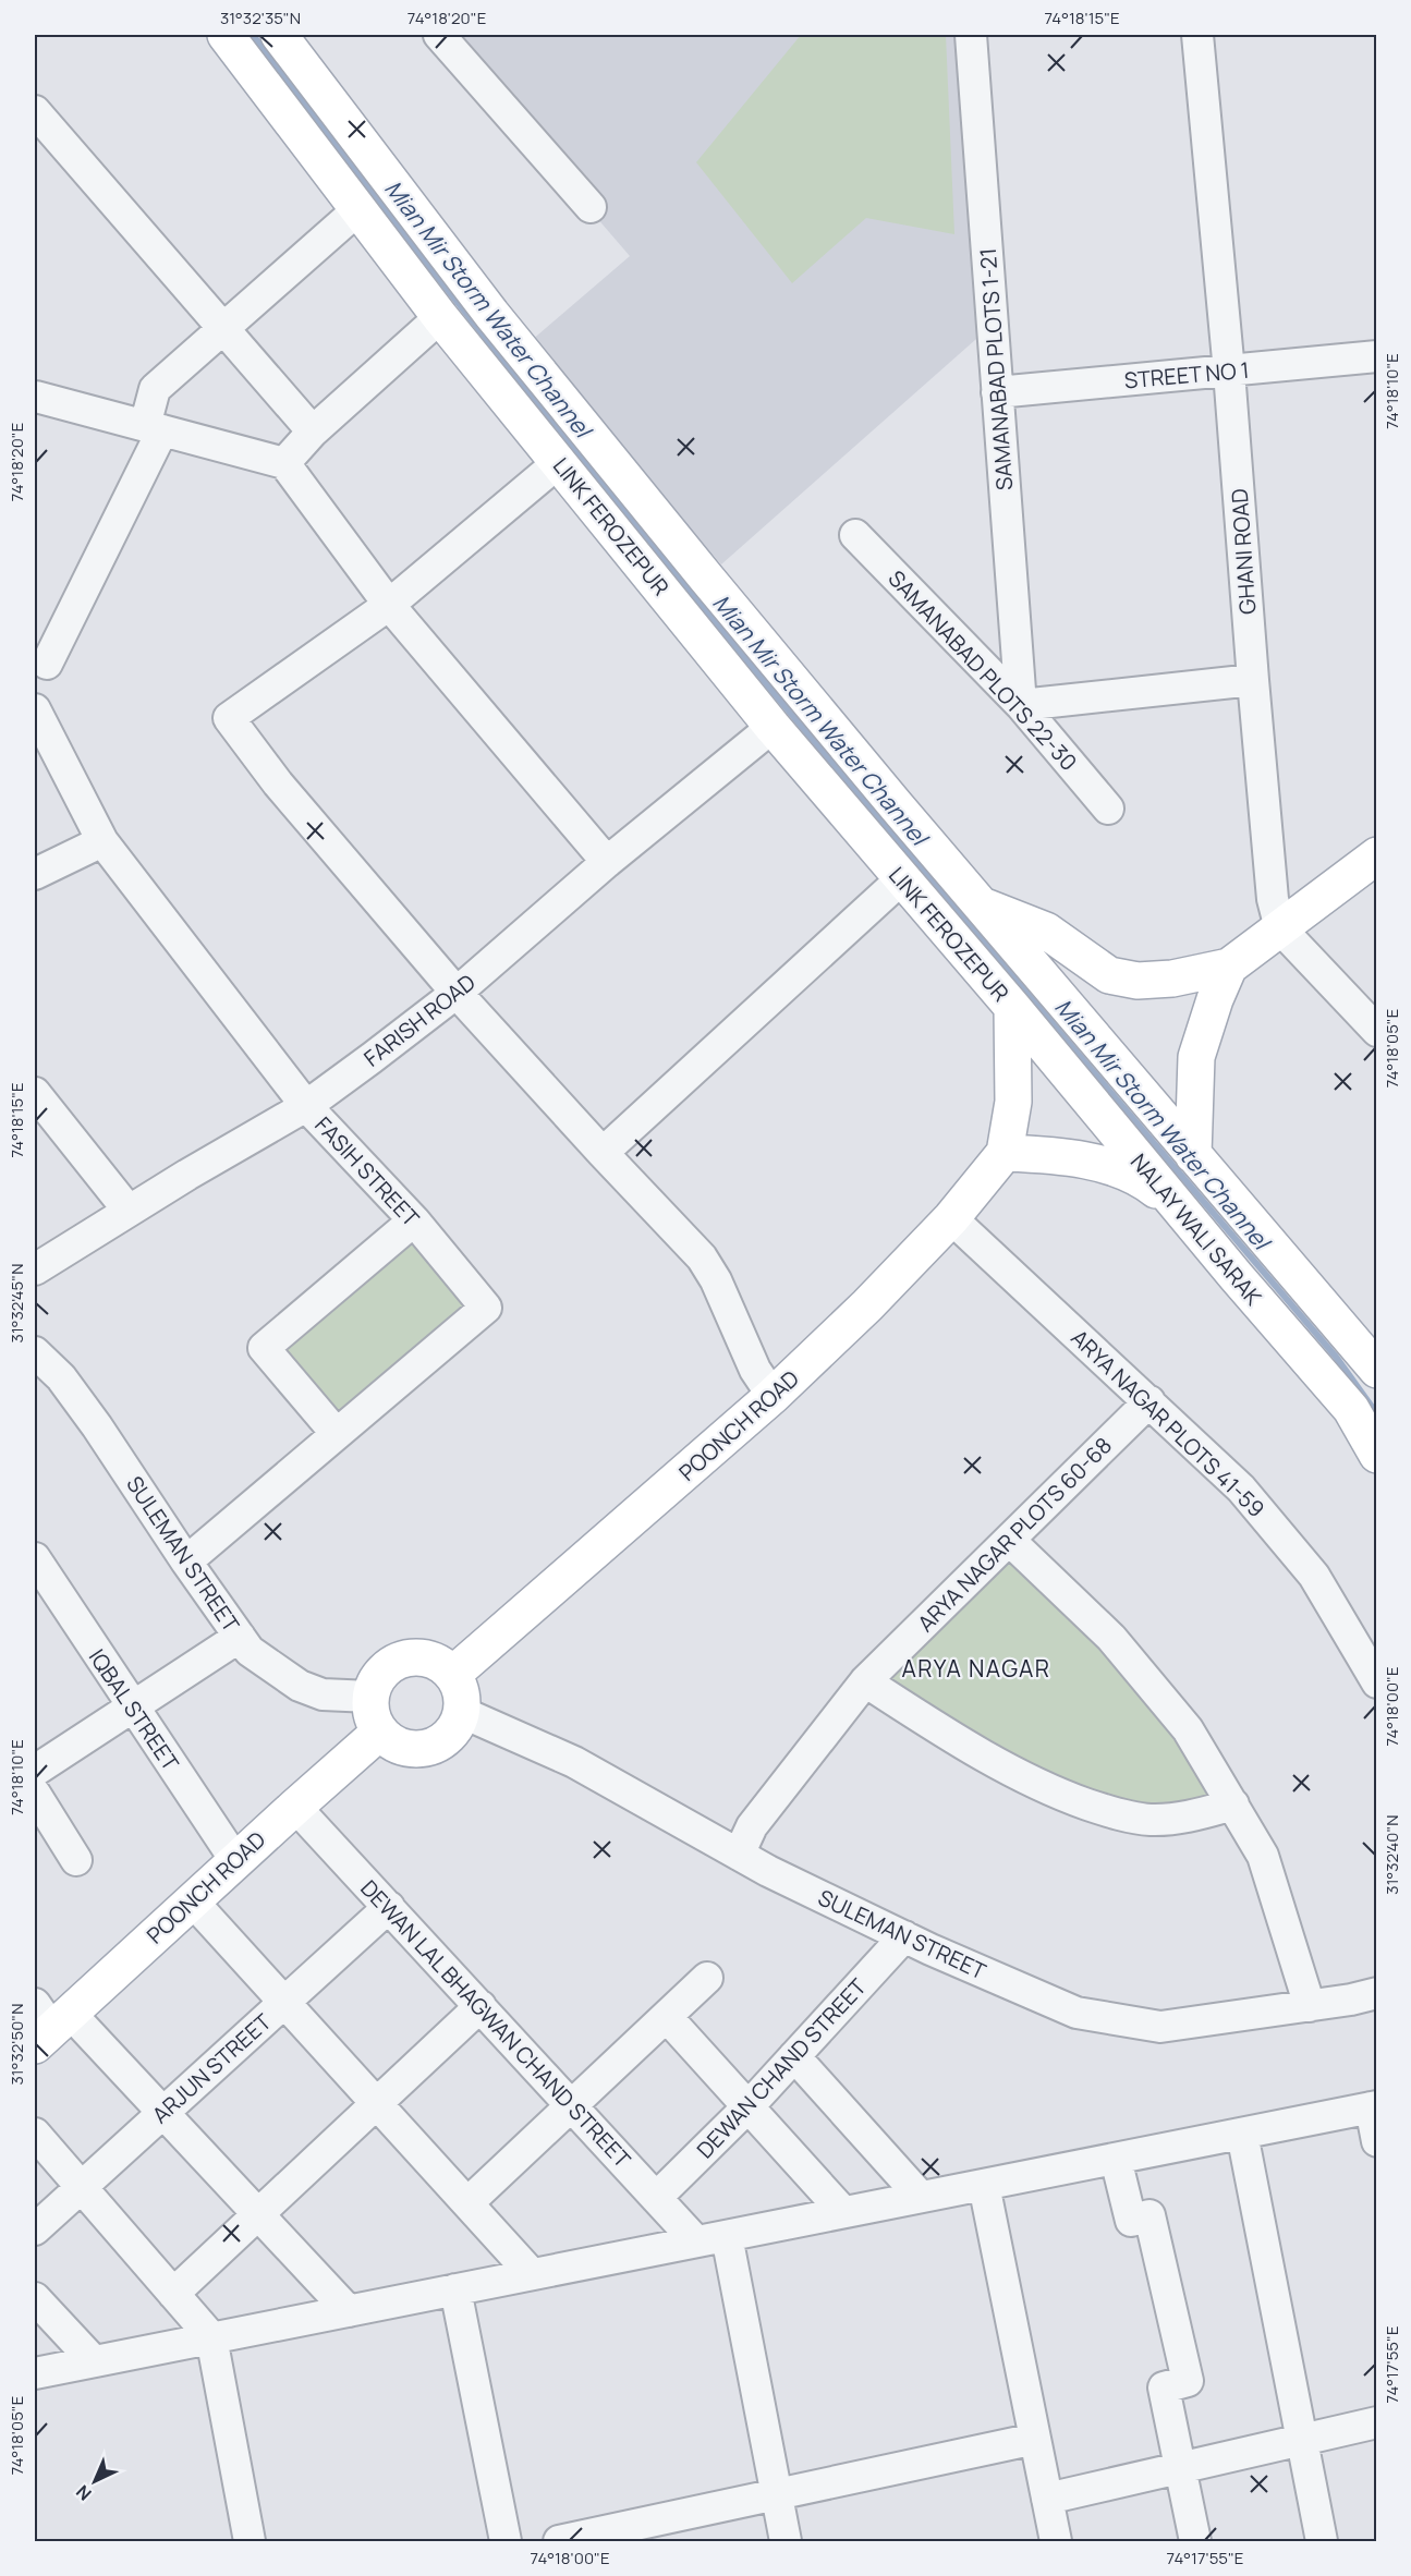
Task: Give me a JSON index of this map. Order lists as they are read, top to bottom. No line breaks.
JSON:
{"streets":{"main road":["LINK FEROZEPUR","NALAY WALI SARAK","POONCH ROAD"],"street":["SAMANABAD PLOTS 1-21","STREET NO 1","GHANI ROAD","SAMANABAD PLOTS 22-30","FARISH ROAD","FASIH STREET","ARYA NAGAR PLOTS 41-59","ARYA NAGAR PLOTS 60-68","SULEMAN STREET","IQBAL STREET","DEWAN LAL BHAGWAN CHAND STREET","ARJUN STREET","DEWAN CHAND STREET"]},"crossings":[["SAMANABAD PLOTS 1-21","STREET NO 1"],["SAMANABAD PLOTS 1-21","SAMANABAD PLOTS 22-30"],["STREET NO 1","GHANI ROAD"],["LINK FEROZEPUR","FARISH ROAD"],["LINK FEROZEPUR","NALAY WALI SARAK"],["LINK FEROZEPUR","POONCH ROAD"],["FARISH ROAD","FASIH STREET"],["FASIH STREET","SULEMAN STREET"],["NALAY WALI SARAK","POONCH ROAD"],["ARYA NAGAR PLOTS 41-59","POONCH ROAD"],["ARYA NAGAR PLOTS 41-59","ARYA NAGAR PLOTS 60-68"],["POONCH ROAD","SULEMAN STREET"],["POONCH ROAD","IQBAL STREET"],["POONCH ROAD","DEWAN LAL BHAGWAN CHAND STREET"],["ARYA NAGAR PLOTS 60-68","SULEMAN STREET"],["SULEMAN STREET","DEWAN CHAND STREET"],["DEWAN LAL BHAGWAN CHAND STREET","ARJUN STREET"],["DEWAN LAL BHAGWAN CHAND STREET","DEWAN CHAND STREET"]],"districts":["ARYA NAGAR"],"water":["Mian Mir Storm Water Channel"],"north":"bottom left","coordinates":["31°32'35\"N","74°18'20\"E","74°18'15\"E","74°18'10\"E","74°18'05\"E","31°32'45\"N","74°18'00\"E","31°32'40\"N","31°32'50\"N","74°17'55\"E"]}
